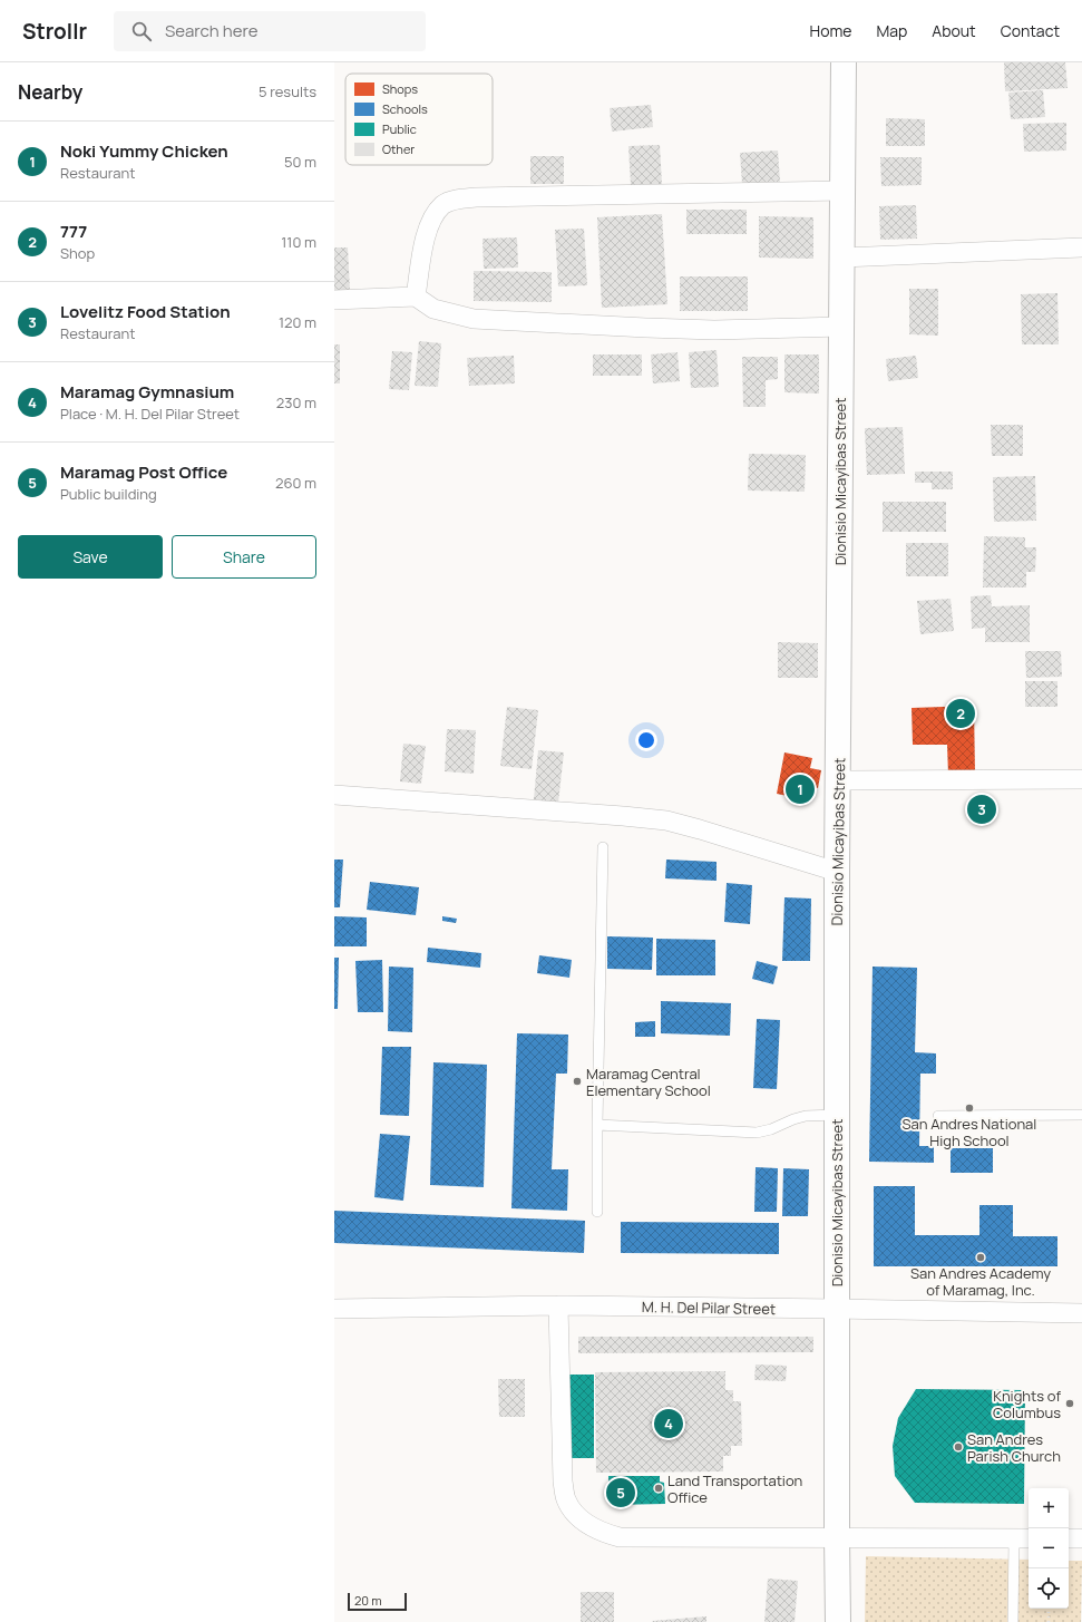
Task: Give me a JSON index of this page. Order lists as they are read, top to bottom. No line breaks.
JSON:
{"streets":{"street":["Dionisio Micayibas Street","M. H. Del Pilar Street"]},"crossings":[["Dionisio Micayibas Street","M. H. Del Pilar Street"]],"places":["Maramag Central Elementary School","San Andres National High School","San Andres Academy of Maramag, Inc.","Knights of Columbus","San Andres Parish Church","Land Transportation Office"],"legend":["Shops","Schools","Public","Other"],"scale_bar":"20 m","page":{"header":"Strollr","search":"Search here","nav":["Home","Map","About","Contact"],"heading":["Nearby","5 results"],"list":[{"mark":"1","name":"Noki Yummy Chicken","note":"Restaurant","value":"50 m"},{"mark":"2","name":"777","note":"Shop","value":"110 m"},{"mark":"3","name":"Lovelitz Food Station","note":"Restaurant","value":"120 m"},{"mark":"4","name":"Maramag Gymnasium","note":"Place · M. H. Del Pilar Street","value":"230 m"},{"mark":"5","name":"Maramag Post Office","note":"Public building","value":"260 m"}],"buttons":["Save","Share"],"pins":["2","1","3","4","5"],"map_buttons":["+","−"],"scale":"20 m"}}
